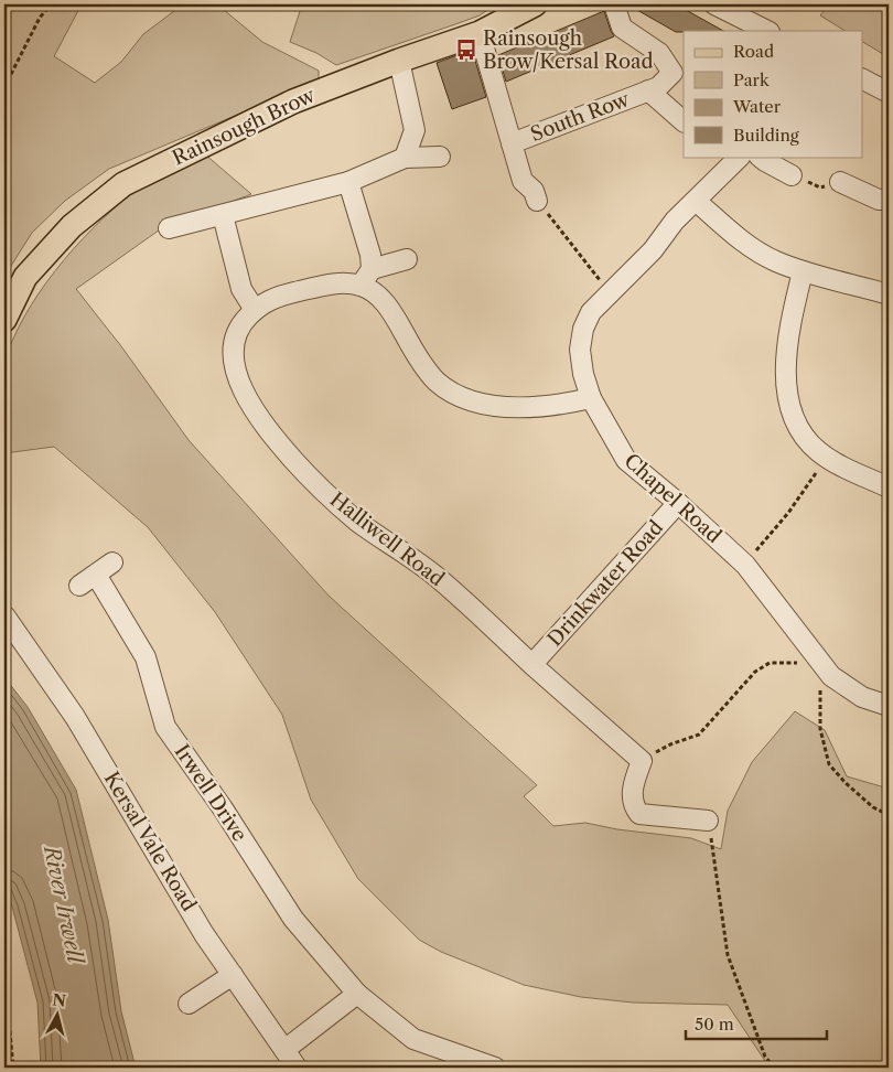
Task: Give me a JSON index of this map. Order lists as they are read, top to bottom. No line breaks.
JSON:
{"streets":{"main road":["Rainsough Brow"],"street":["South Row","Chapel Road","Halliwell Road","Drinkwater Road","Irwell Drive","Kersal Vale Road"]},"crossings":[["Chapel Road","Drinkwater Road"],["Halliwell Road","Drinkwater Road"]],"water":["River Irwell"],"places":{"bus stop":["Rainsough Brow/Kersal Road"]},"legend":["Road","Park","Water","Building"],"scale_bar":"50 m","north":"top"}
